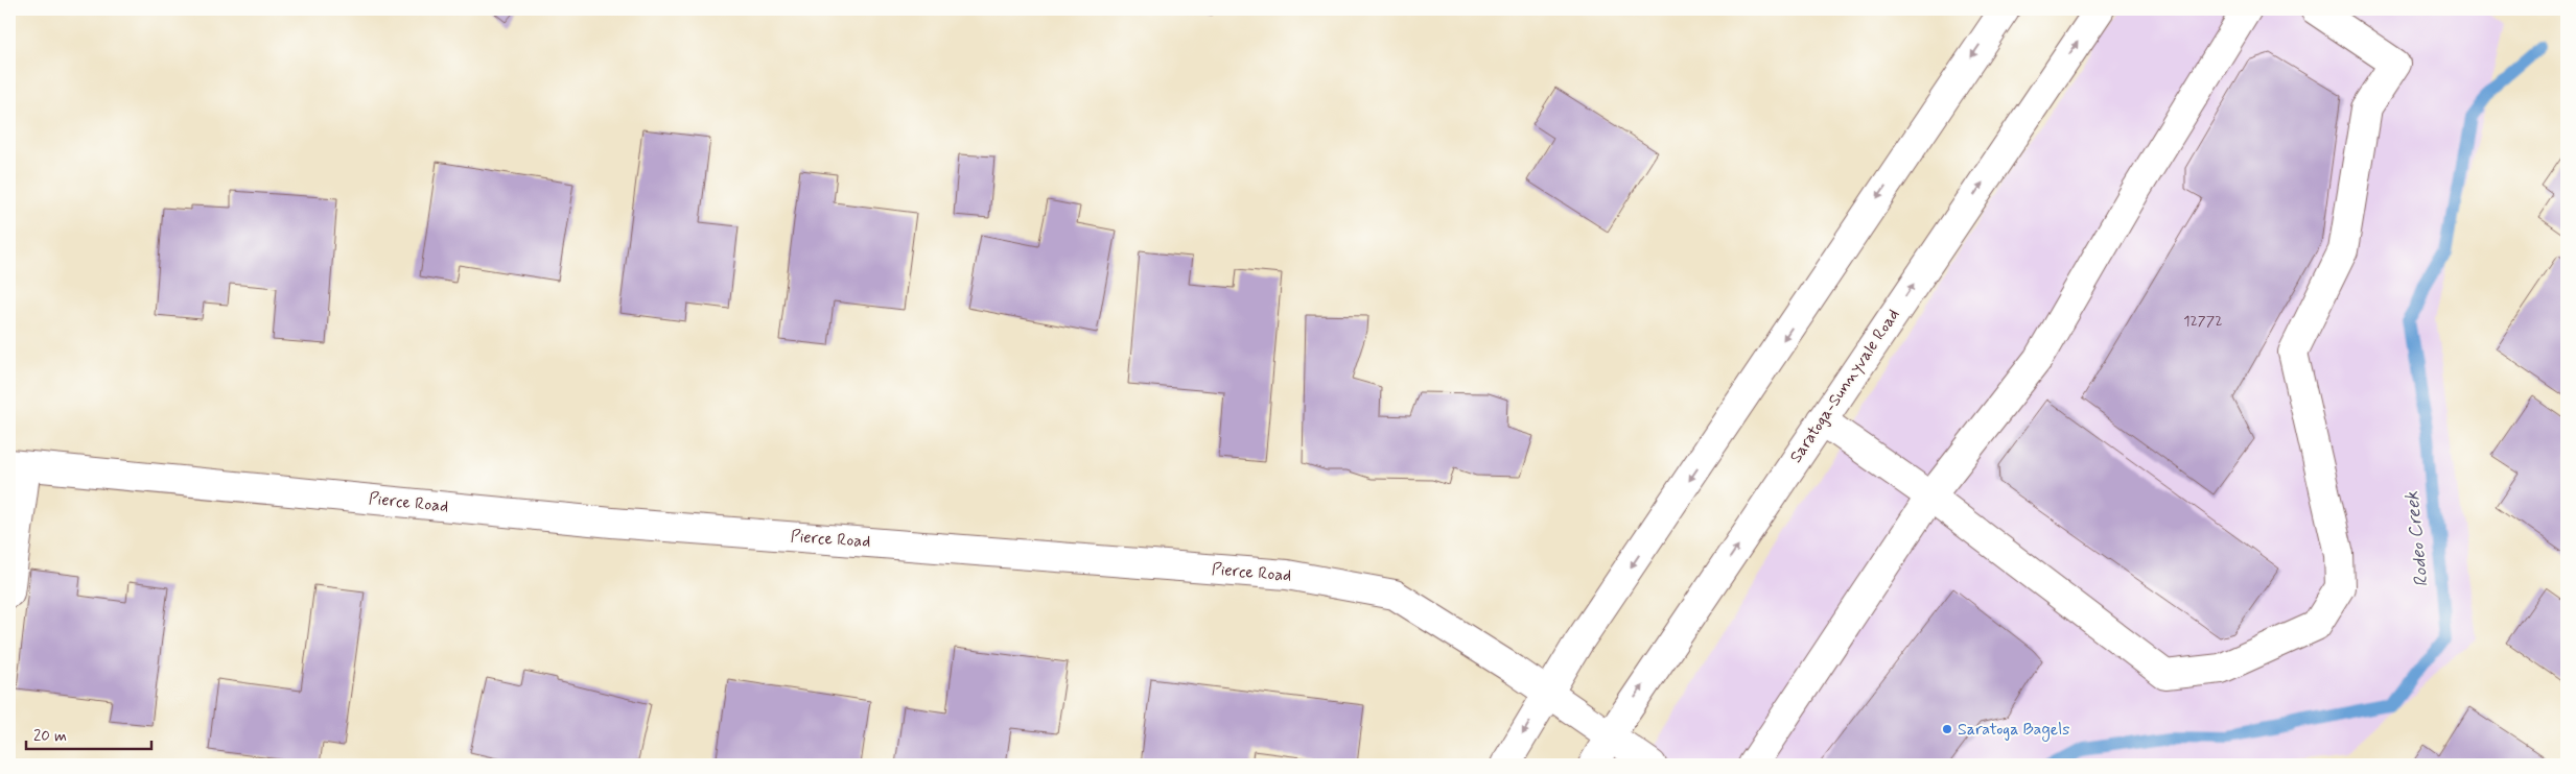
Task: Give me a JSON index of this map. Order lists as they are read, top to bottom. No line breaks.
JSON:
{"streets":{"main road":["Saratoga-Sunnyvale Road","Pierce Road"]},"crossings":[["Saratoga-Sunnyvale Road","Pierce Road"]],"water":["Rodeo Creek"],"places":["Saratoga Bagels"],"house_numbers":["12772"],"scale_bar":"20 m"}
